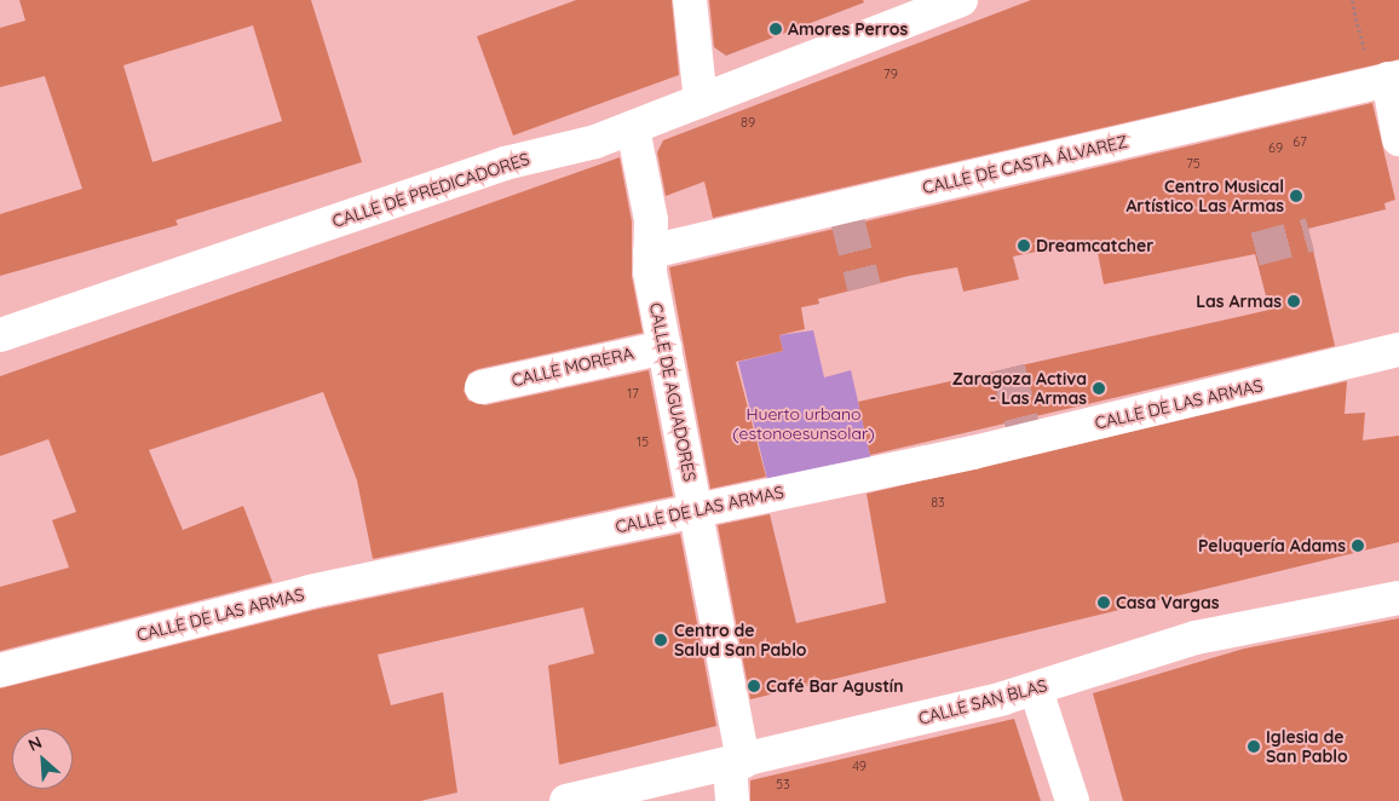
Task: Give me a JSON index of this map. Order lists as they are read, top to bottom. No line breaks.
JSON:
{"streets":{"street":["CALLE DE CASTA ÁLVAREZ","CALLE DE PREDICADORES","CALLE MORERA","CALLE DE AGUADORES","CALLE DE LAS ARMAS","CALLE SAN BLAS"]},"crossings":[["CALLE DE CASTA ÁLVAREZ","CALLE DE AGUADORES"],["CALLE DE PREDICADORES","CALLE DE AGUADORES"],["CALLE MORERA","CALLE DE AGUADORES"],["CALLE DE AGUADORES","CALLE DE LAS ARMAS"],["CALLE DE AGUADORES","CALLE SAN BLAS"]],"parks":["Huerto urbano (estonoesunsolar)"],"places":["Amores Perros","Centro Musical Artístico Las Armas","Dreamcatcher","Las Armas","Zaragoza Activa - Las Armas","Peluquería Adams","Casa Vargas","Centro de Salud San Pablo","Café Bar Agustín","Iglesia de San Pablo"],"house_numbers":["79","89","67","69","75","17","15","83","49","53"],"north":"top left"}
